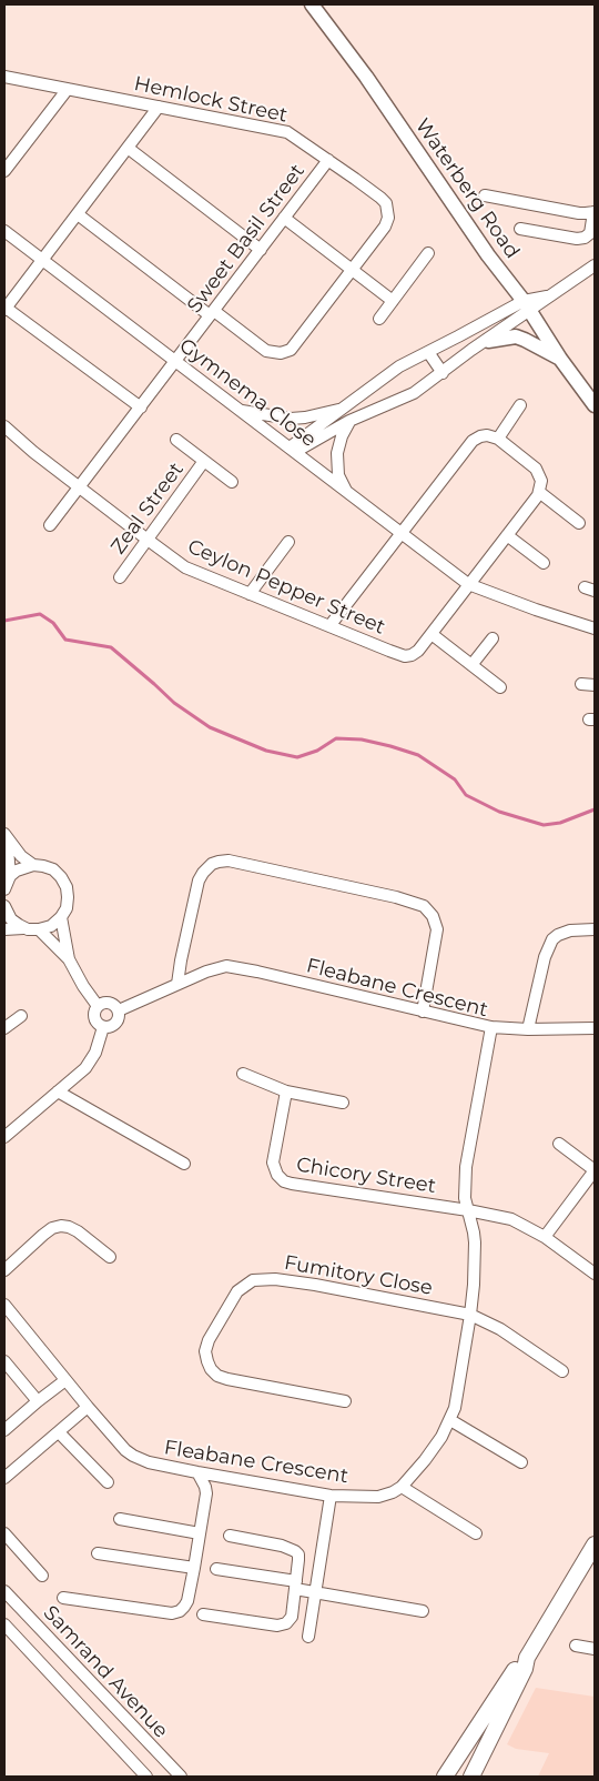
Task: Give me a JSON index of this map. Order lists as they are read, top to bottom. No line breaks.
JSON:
{"streets":{"street":["Hemlock Street","Waterberg Road","Sweet Basil Street","Gymnema Close","Zeal Street","Ceylon Pepper Street","Fleabane Crescent","Chicory Street","Fumitory Close","Samrand Avenue"]},"crossings":[["Hemlock Street","Sweet Basil Street"],["Sweet Basil Street","Gymnema Close"],["Sweet Basil Street","Ceylon Pepper Street"],["Gymnema Close","Ceylon Pepper Street"],["Zeal Street","Ceylon Pepper Street"],["Fleabane Crescent","Chicory Street"],["Fleabane Crescent","Fumitory Close"]]}
